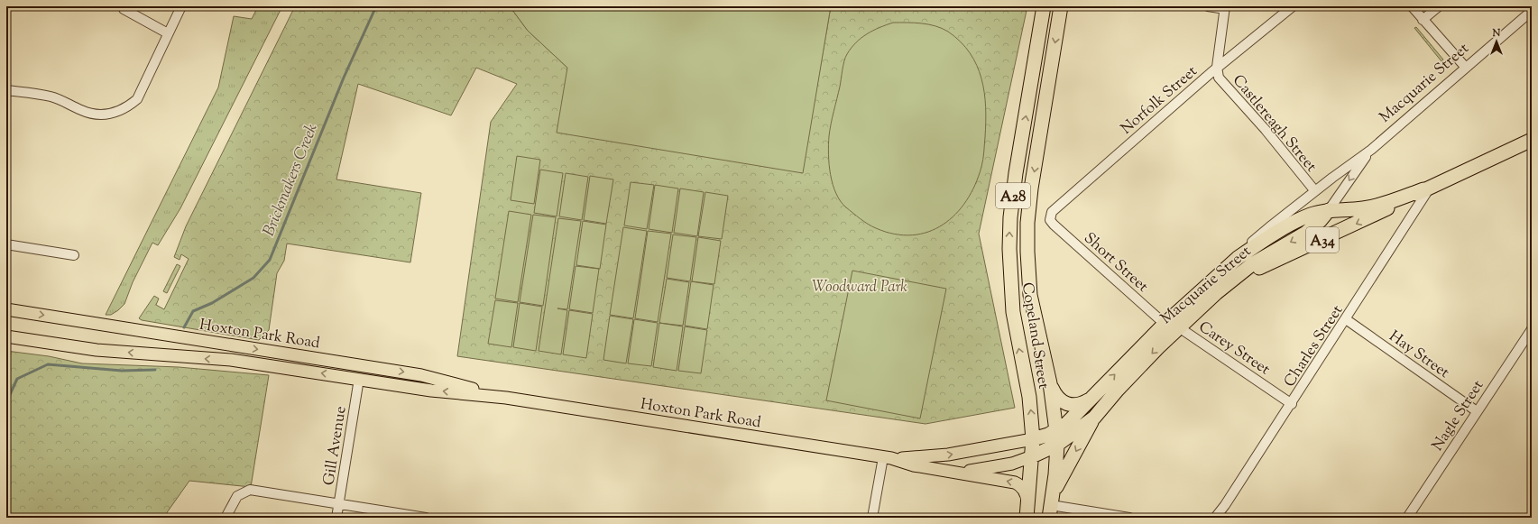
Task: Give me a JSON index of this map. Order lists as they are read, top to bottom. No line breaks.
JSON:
{"streets":{"highway":["Macquarie Street","A28","A34","Copeland Street"],"main road":["Hoxton Park Road"],"street":["Norfolk Street","Castlereagh Street","Short Street","Charles Street","Carey Street","Hay Street","Nagle Street","Gill Avenue"]},"crossings":[["Macquarie Street","Castlereagh Street"],["Macquarie Street","A28"],["Macquarie Street","A34"],["Macquarie Street","Short Street"],["Macquarie Street","Copeland Street"],["Macquarie Street","Carey Street"],["Norfolk Street","Castlereagh Street"],["Norfolk Street","Short Street"],["A28","A34"],["A28","Hoxton Park Road"],["A28","Copeland Street"],["A34","Hoxton Park Road"],["A34","Copeland Street"],["A34","Charles Street"],["Hoxton Park Road","Copeland Street"],["Hoxton Park Road","Gill Avenue"],["Charles Street","Carey Street"],["Charles Street","Hay Street"],["Hay Street","Nagle Street"]],"water":["Brickmakers Creek"],"parks":["Woodward Park"],"north":"top"}
